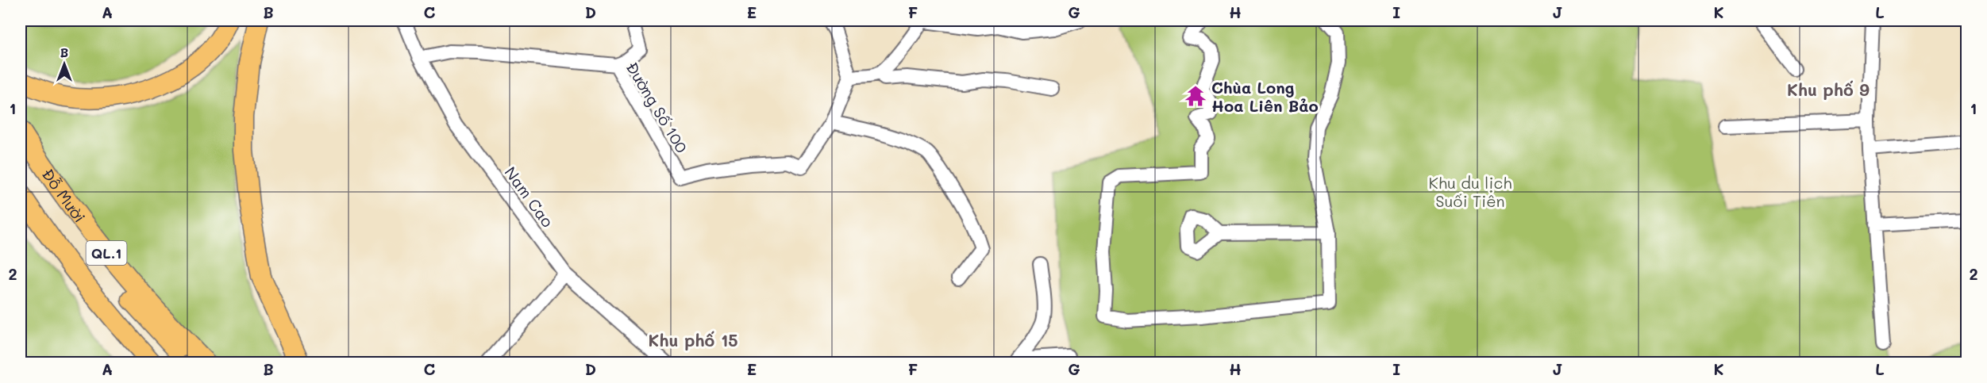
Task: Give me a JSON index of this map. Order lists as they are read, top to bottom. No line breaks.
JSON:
{"streets":{"highway":["Đỗ Mười","QL.1"],"street":["Đường Số 100","Nam Cao"]},"crossings":[["Đường Số 100","Nam Cao"]],"districts":["Khu phố 9","Khu phố 15"],"parks":["Khu du lịch Suối Tiên"],"places":{"temple":["Chùa Long Hoa Liên Bảo"]},"north":"top","grid":{"columns":["A","B","C","D","E","F","G","H","I","J","K","L"],"rows":["1","2"]}}
